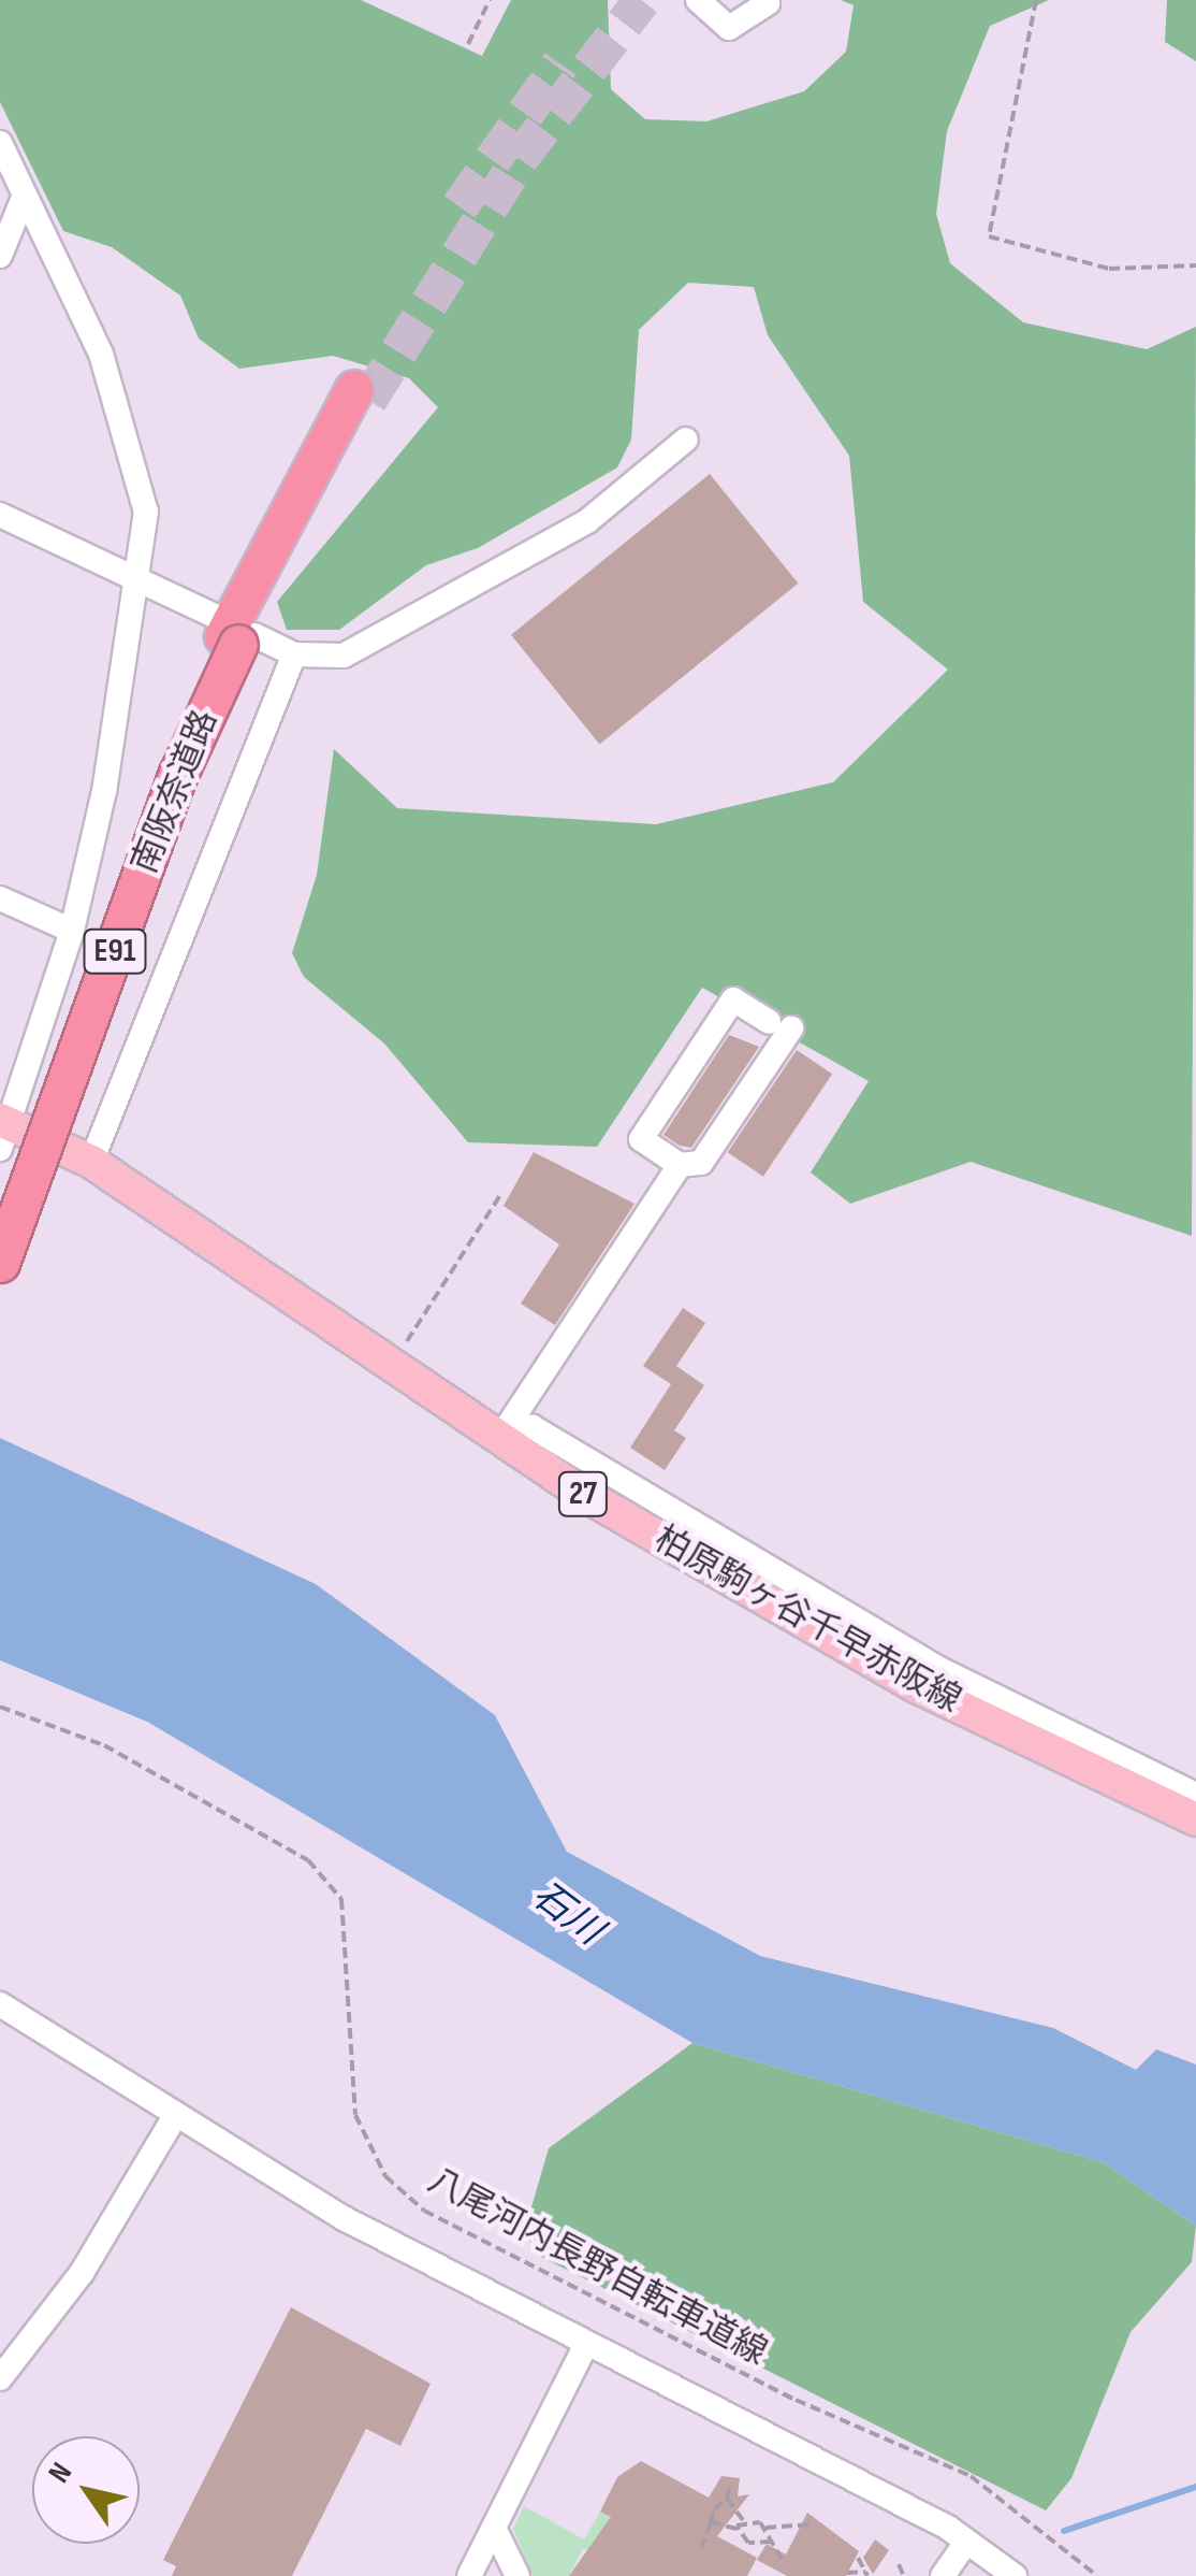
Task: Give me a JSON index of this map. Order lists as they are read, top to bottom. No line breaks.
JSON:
{"streets":{"highway":["南阪奈道路","E91"],"main road":["27","柏原駒ヶ谷千早赤阪線"],"path":["八尾河内長野自転車道線"]},"water":["石川"],"north":"top left"}
